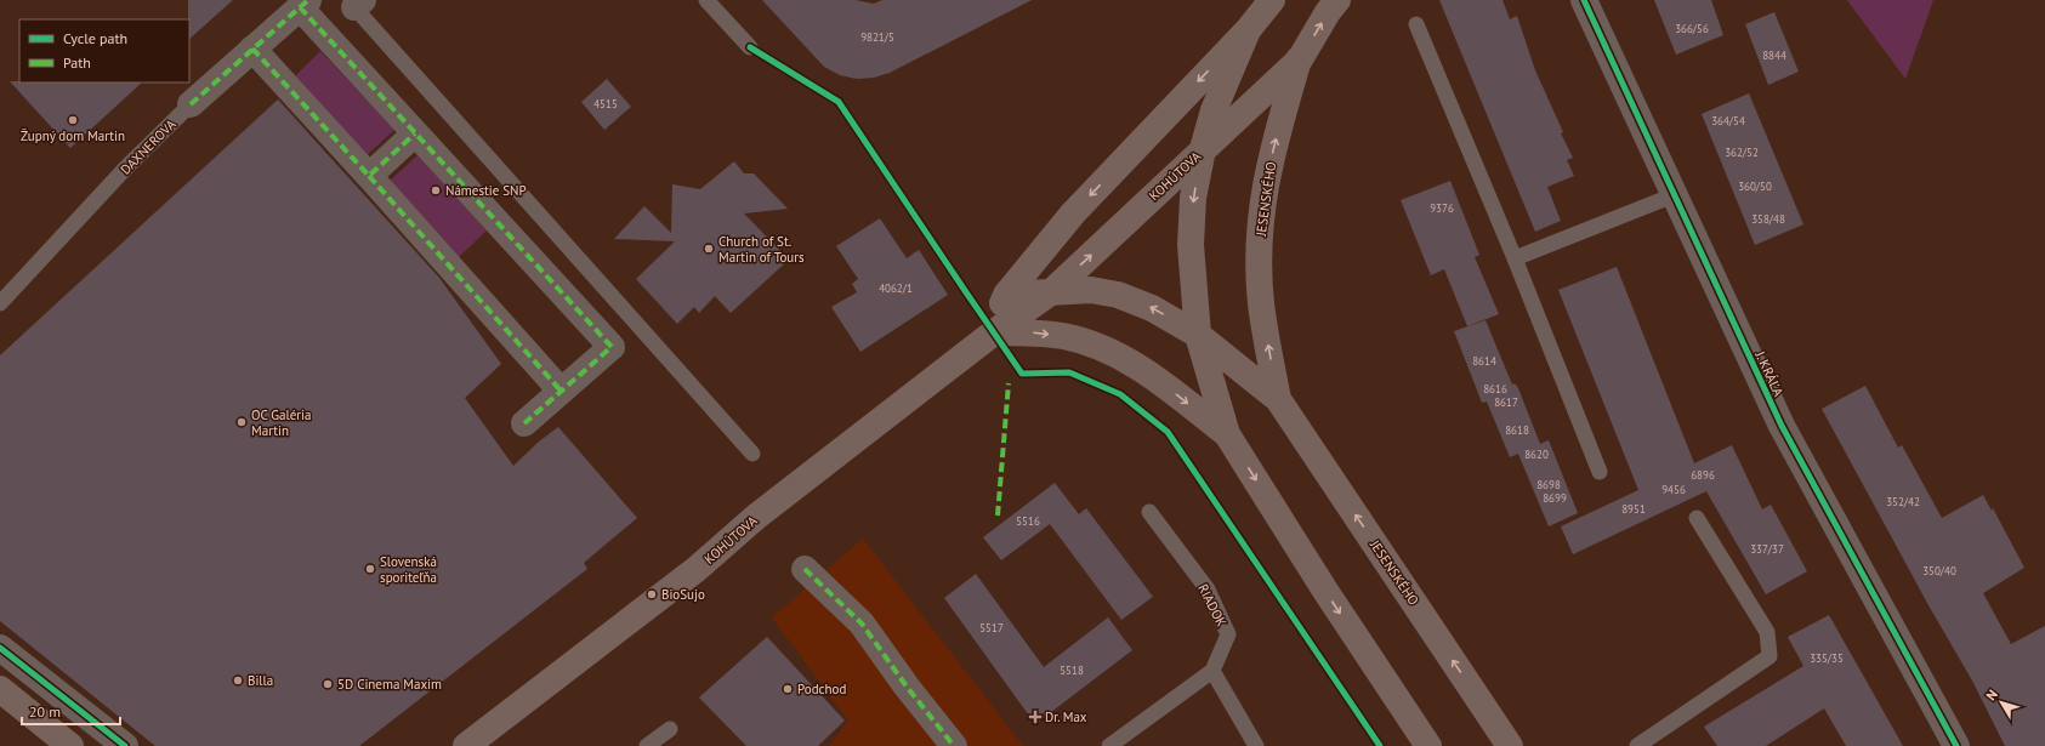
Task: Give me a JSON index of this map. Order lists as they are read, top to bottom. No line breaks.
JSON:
{"streets":{"main road":["KOHÚTOVA","JESENSKÉHO"],"street":["DAXNEROVA","J. KRÁĽA"],"lane":["RIADOK"]},"crossings":[["KOHÚTOVA","JESENSKÉHO"]],"places":{"other":["Župný dom Martin","Námestie SNP","Church of St. Martin of Tours","OC Galéria Martin","Slovenská sporiteľňa","BioSujo","Billa","5D Cinema Maxim","Podchod"],"health":["Dr. Max"]},"house_numbers":["366/56","9821/5","8844","4515","364/54","362/52","360/50","9376","358/48","4062/1","8614","8616","8617","8618","8620","6896","8698","9456","8699","352/42","8951","5516","337/37","350/40","5517","335/35","5518"],"legend":["Cycle path","Path"],"scale_bar":"20 m","north":"top left"}
